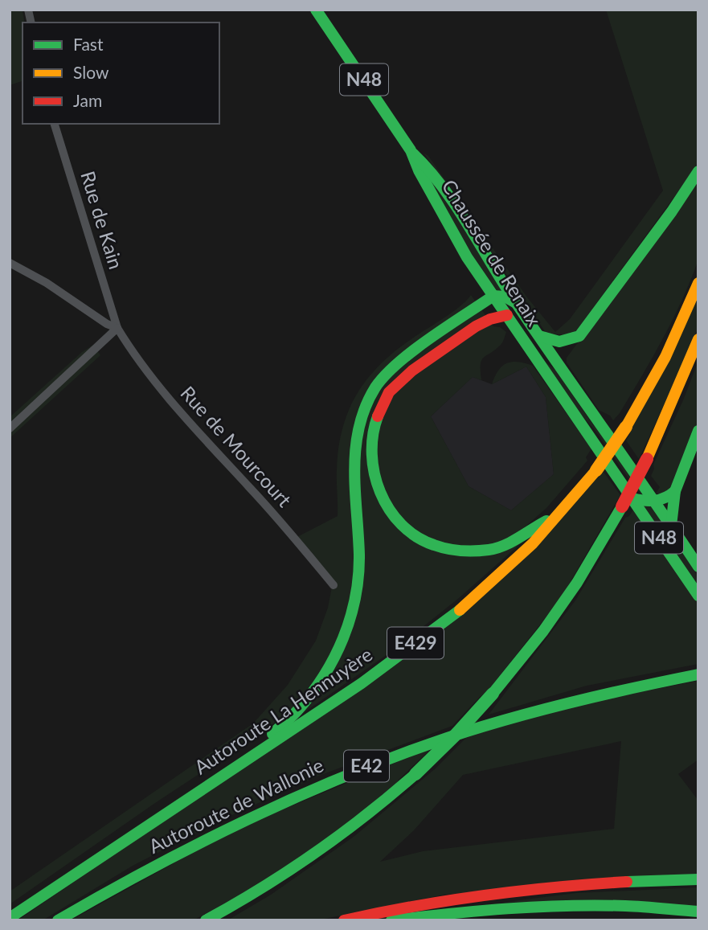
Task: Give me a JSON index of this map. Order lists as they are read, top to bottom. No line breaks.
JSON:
{"streets":{"main road":["N48","Chaussée de Renaix","E429","Autoroute La Hennuyère","E42","Autoroute de Wallonie"],"street":["Rue de Kain","Rue de Mourcourt"]},"crossings":[["N48","Chaussée de Renaix"],["Rue de Kain","Rue de Mourcourt"]],"legend":["Fast","Slow","Jam"]}
